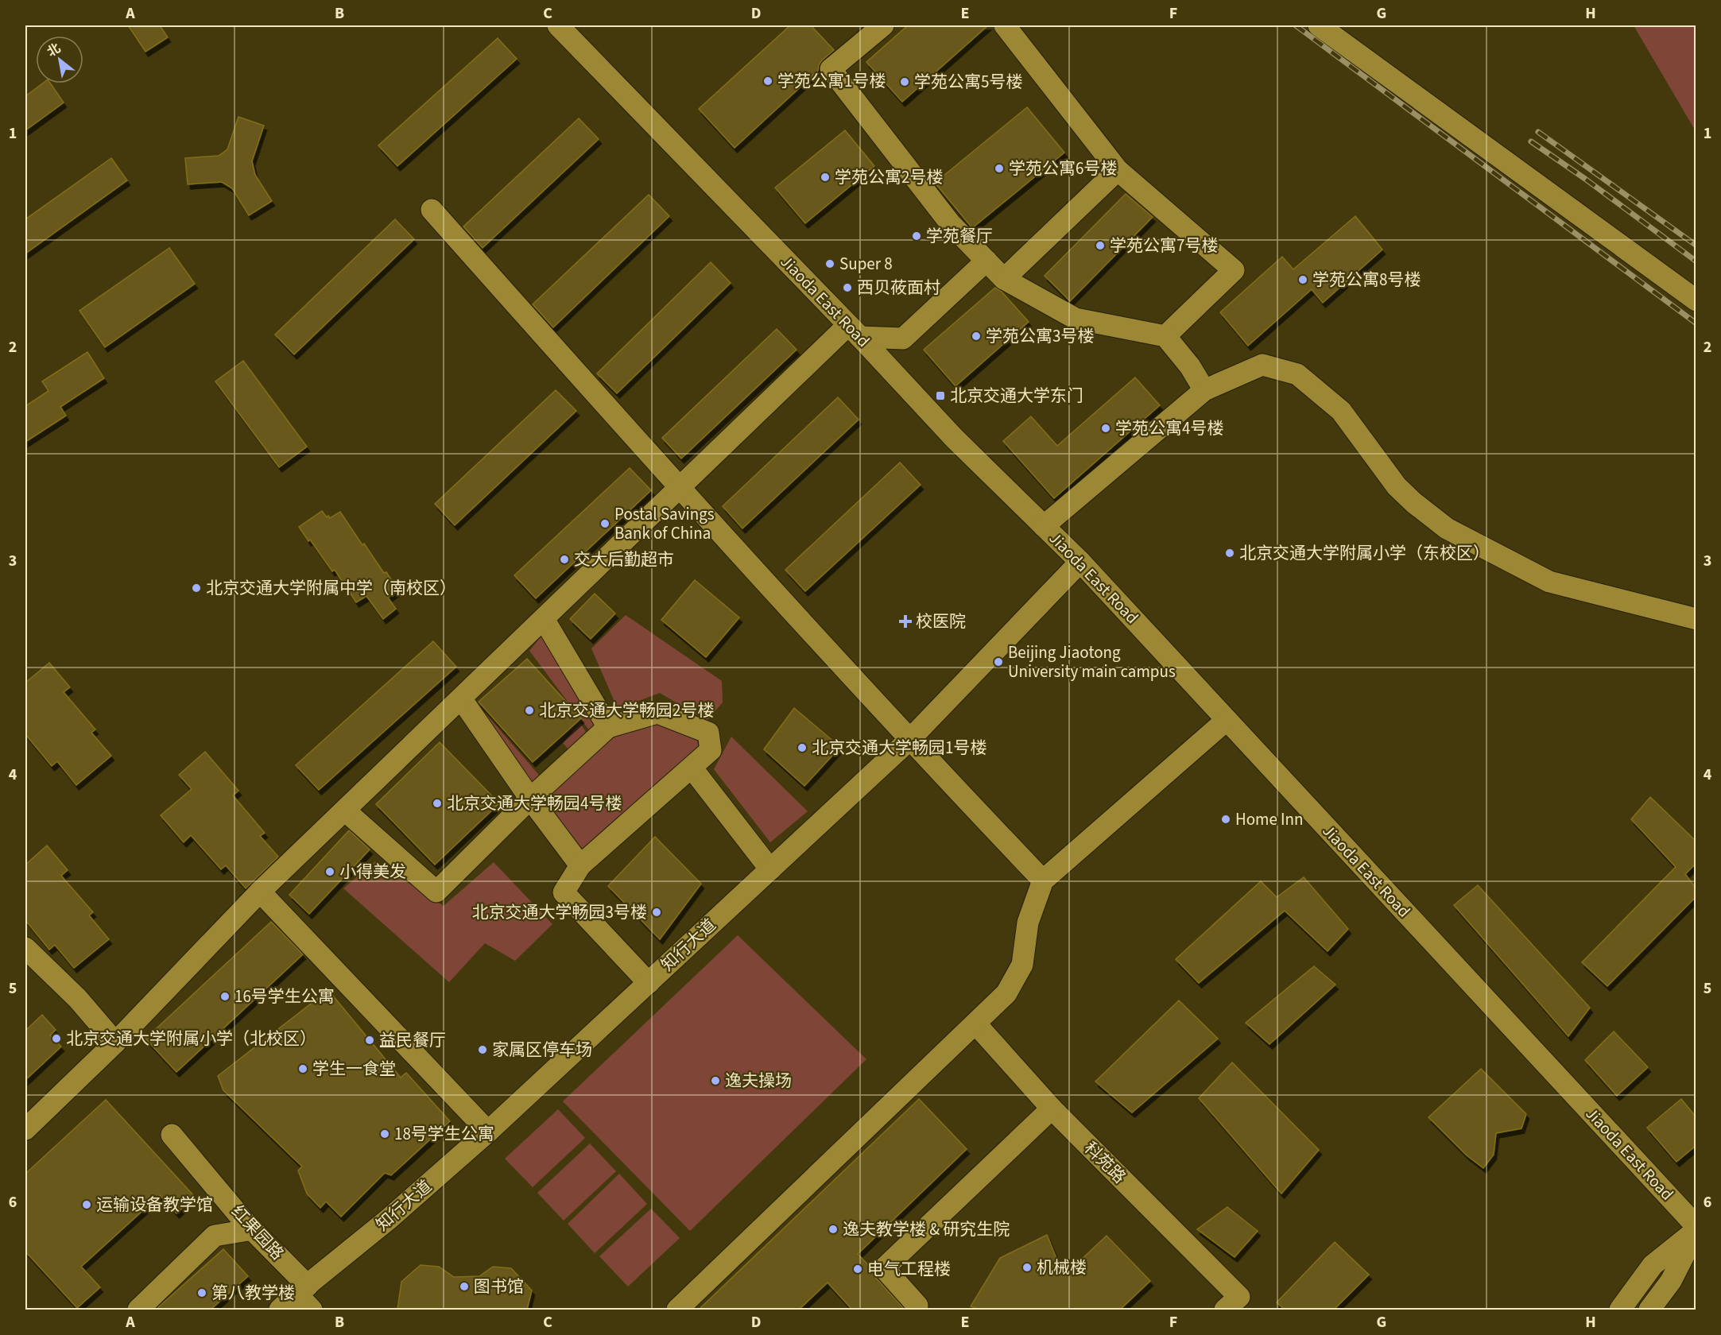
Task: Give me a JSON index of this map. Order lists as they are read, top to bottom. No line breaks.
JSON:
{"streets":{"street":["Jiaoda East Road","知行大道","科苑路","红果园路"]},"crossings":[["Jiaoda East Road","知行大道"],["知行大道","红果园路"]],"places":{"other":["学苑公寓1号楼","学苑公寓5号楼","学苑公寓6号楼","学苑公寓2号楼","学苑餐厅","学苑公寓7号楼","Super 8","学苑公寓8号楼","西贝莜面村","学苑公寓3号楼","学苑公寓4号楼","Postal Savings Bank of China","北京交通大学附属小学（东校区）","交大后勤超市","北京交通大学附属中学（南校区）","Beijing Jiaotong University main campus","北京交通大学畅园2号楼","北京交通大学畅园1号楼","北京交通大学畅园4号楼","Home Inn","小得美发","北京交通大学畅园3号楼","16号学生公寓","北京交通大学附属小学（北校区）","益民餐厅","家属区停车场","学生一食堂","逸夫操场","18号学生公寓","运输设备教学馆","逸夫教学楼 & 研究生院","机械楼","电气工程楼","图书馆","第八教学楼"],"transit":["北京交通大学东门"],"health":["校医院"]},"north":"top left","grid":{"columns":["A","B","C","D","E","F","G","H"],"rows":["1","2","3","4","5","6"]}}
